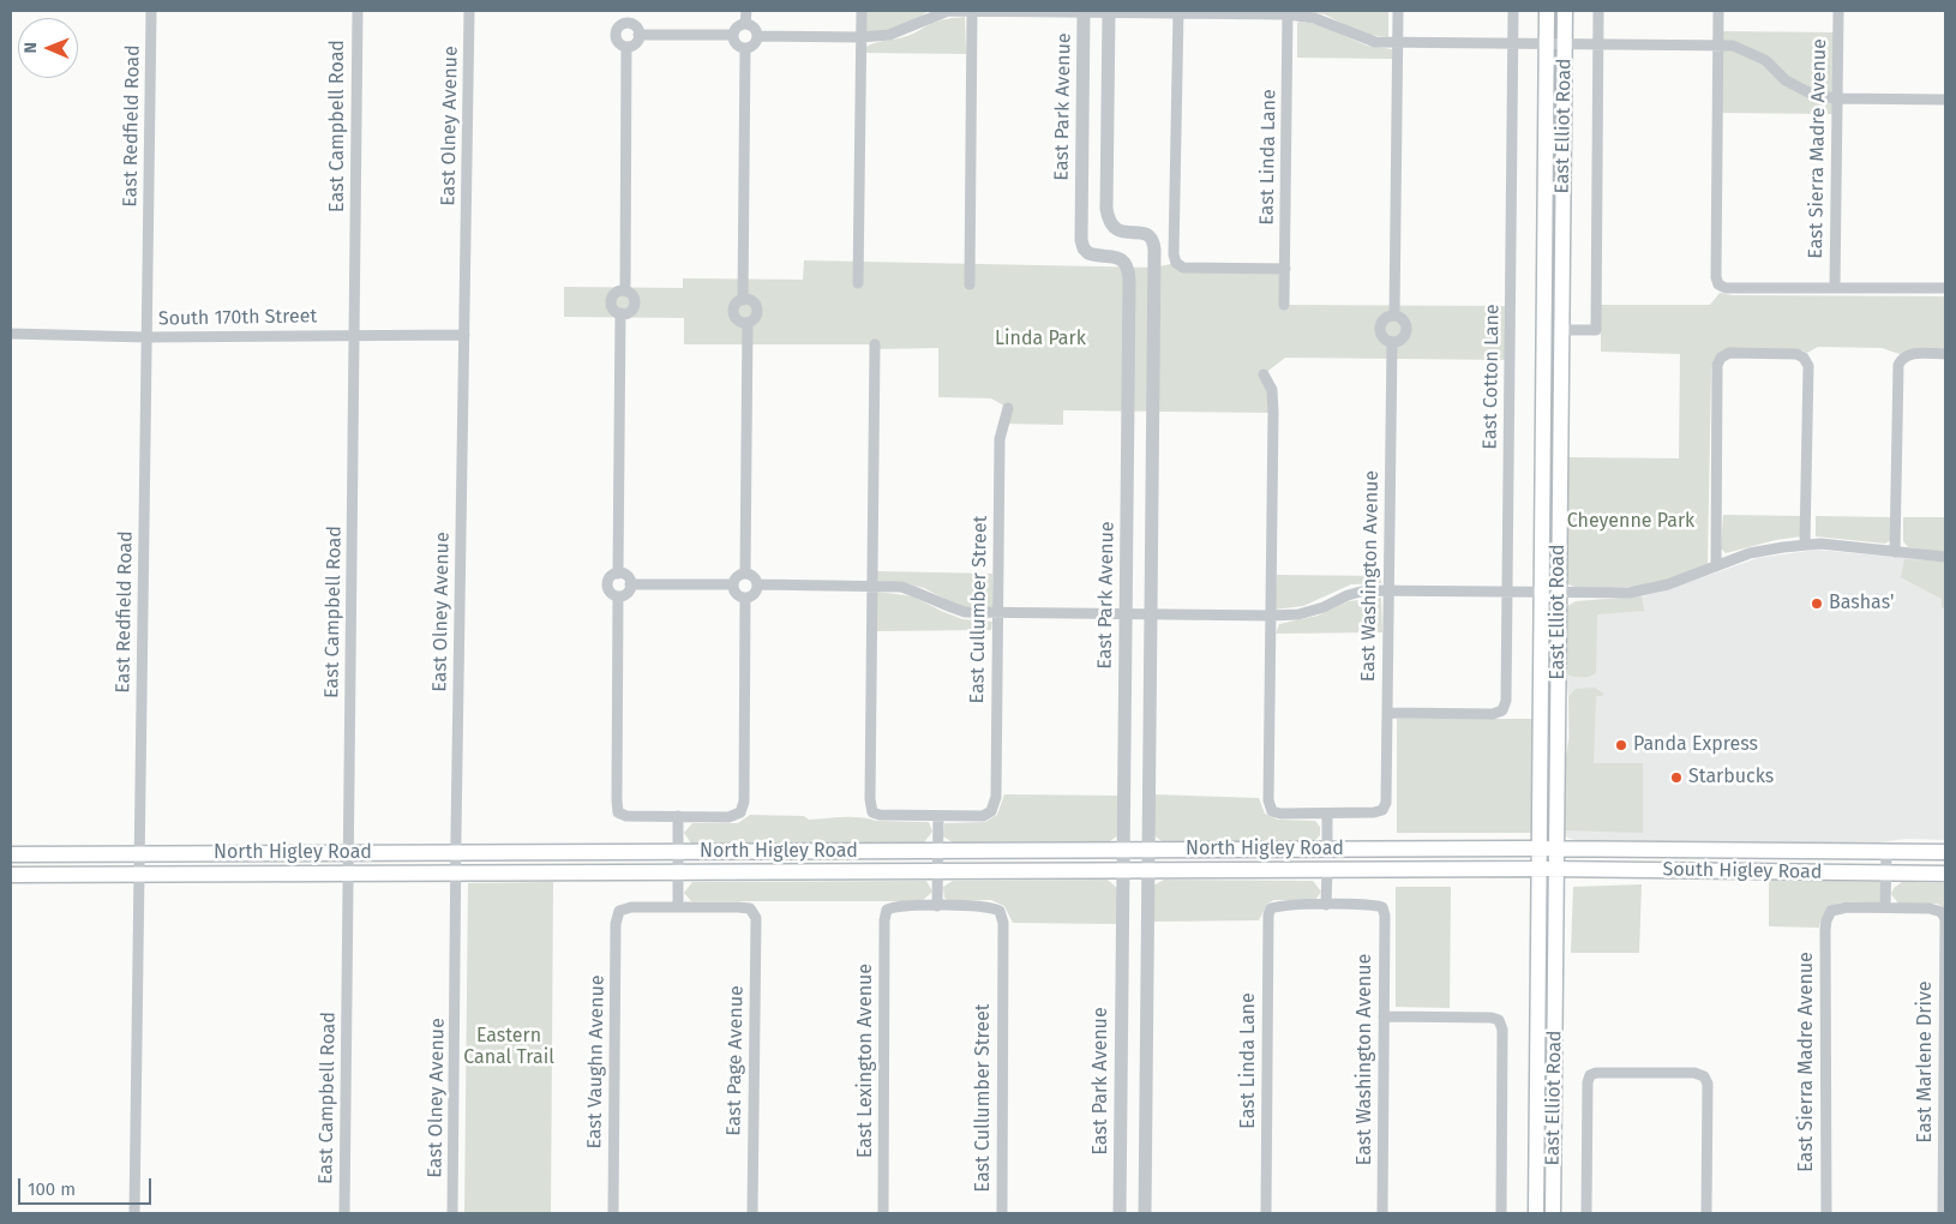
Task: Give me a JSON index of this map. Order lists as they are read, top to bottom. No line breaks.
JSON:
{"streets":{"main road":["East Elliot Road","North Higley Road","South Higley Road"],"street":["East Park Avenue","East Redfield Road","East Campbell Road","East Olney Avenue","East Sierra Madre Avenue","East Linda Lane","South 170th Street","East Cotton Lane","East Washington Avenue","East Cullumber Street","East Page Avenue","East Lexington Avenue","East Vaughn Avenue","East Marlene Drive"]},"crossings":[["East Park Avenue","North Higley Road"],["East Redfield Road","South 170th Street"],["East Redfield Road","North Higley Road"],["East Campbell Road","South 170th Street"],["East Campbell Road","North Higley Road"],["East Olney Avenue","South 170th Street"],["East Olney Avenue","North Higley Road"],["East Elliot Road","North Higley Road"],["East Elliot Road","South Higley Road"],["East Sierra Madre Avenue","East Marlene Drive"],["East Linda Lane","East Washington Avenue"],["East Cotton Lane","East Washington Avenue"],["East Cullumber Street","East Lexington Avenue"],["North Higley Road","South Higley Road"],["East Page Avenue","East Vaughn Avenue"]],"parks":["Linda Park","Cheyenne Park","Eastern Canal Trail"],"places":["Bashas'","Panda Express","Starbucks"],"scale_bar":"100 m","north":"left"}
